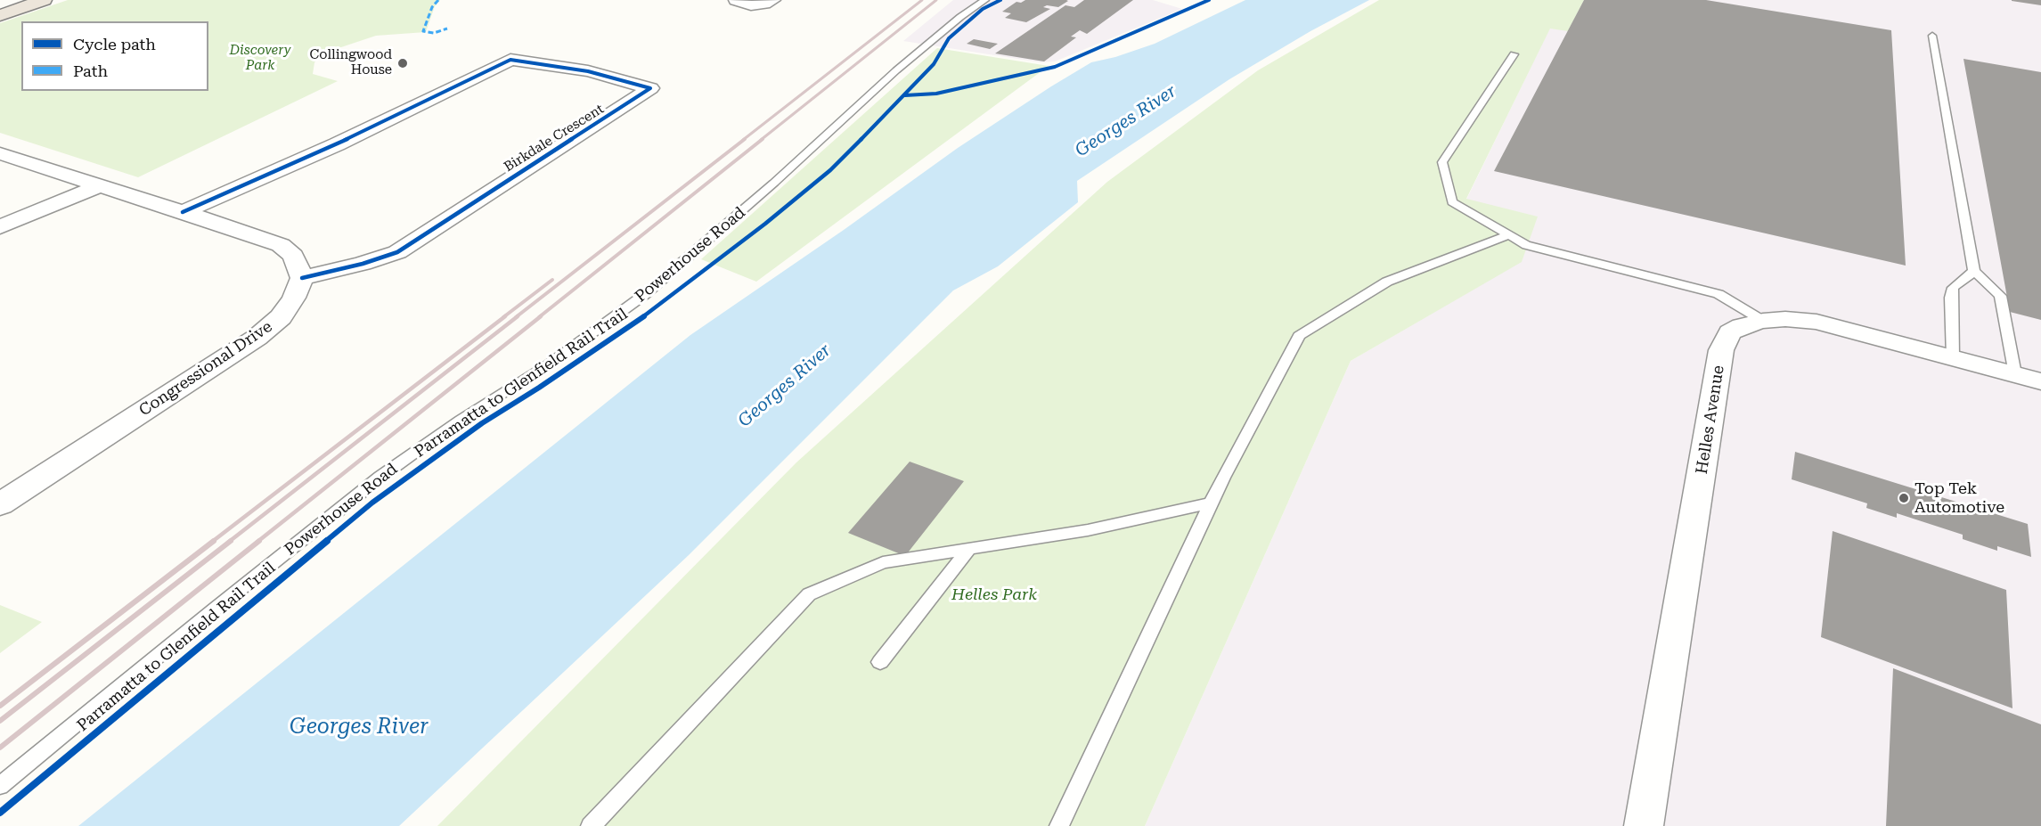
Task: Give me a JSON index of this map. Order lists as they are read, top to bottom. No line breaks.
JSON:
{"streets":{"street":["Birkdale Crescent","Congressional Drive","Helles Avenue"],"lane":["Powerhouse Road"],"cycle path":["Parramatta to Glenfield Rail Trail"]},"crossings":[["Birkdale Crescent","Congressional Drive"]],"water":["Georges River"],"parks":["Discovery Park","Helles Park"],"places":["Collingwood House","Top Tek Automotive"],"legend":["Cycle path","Path"]}
